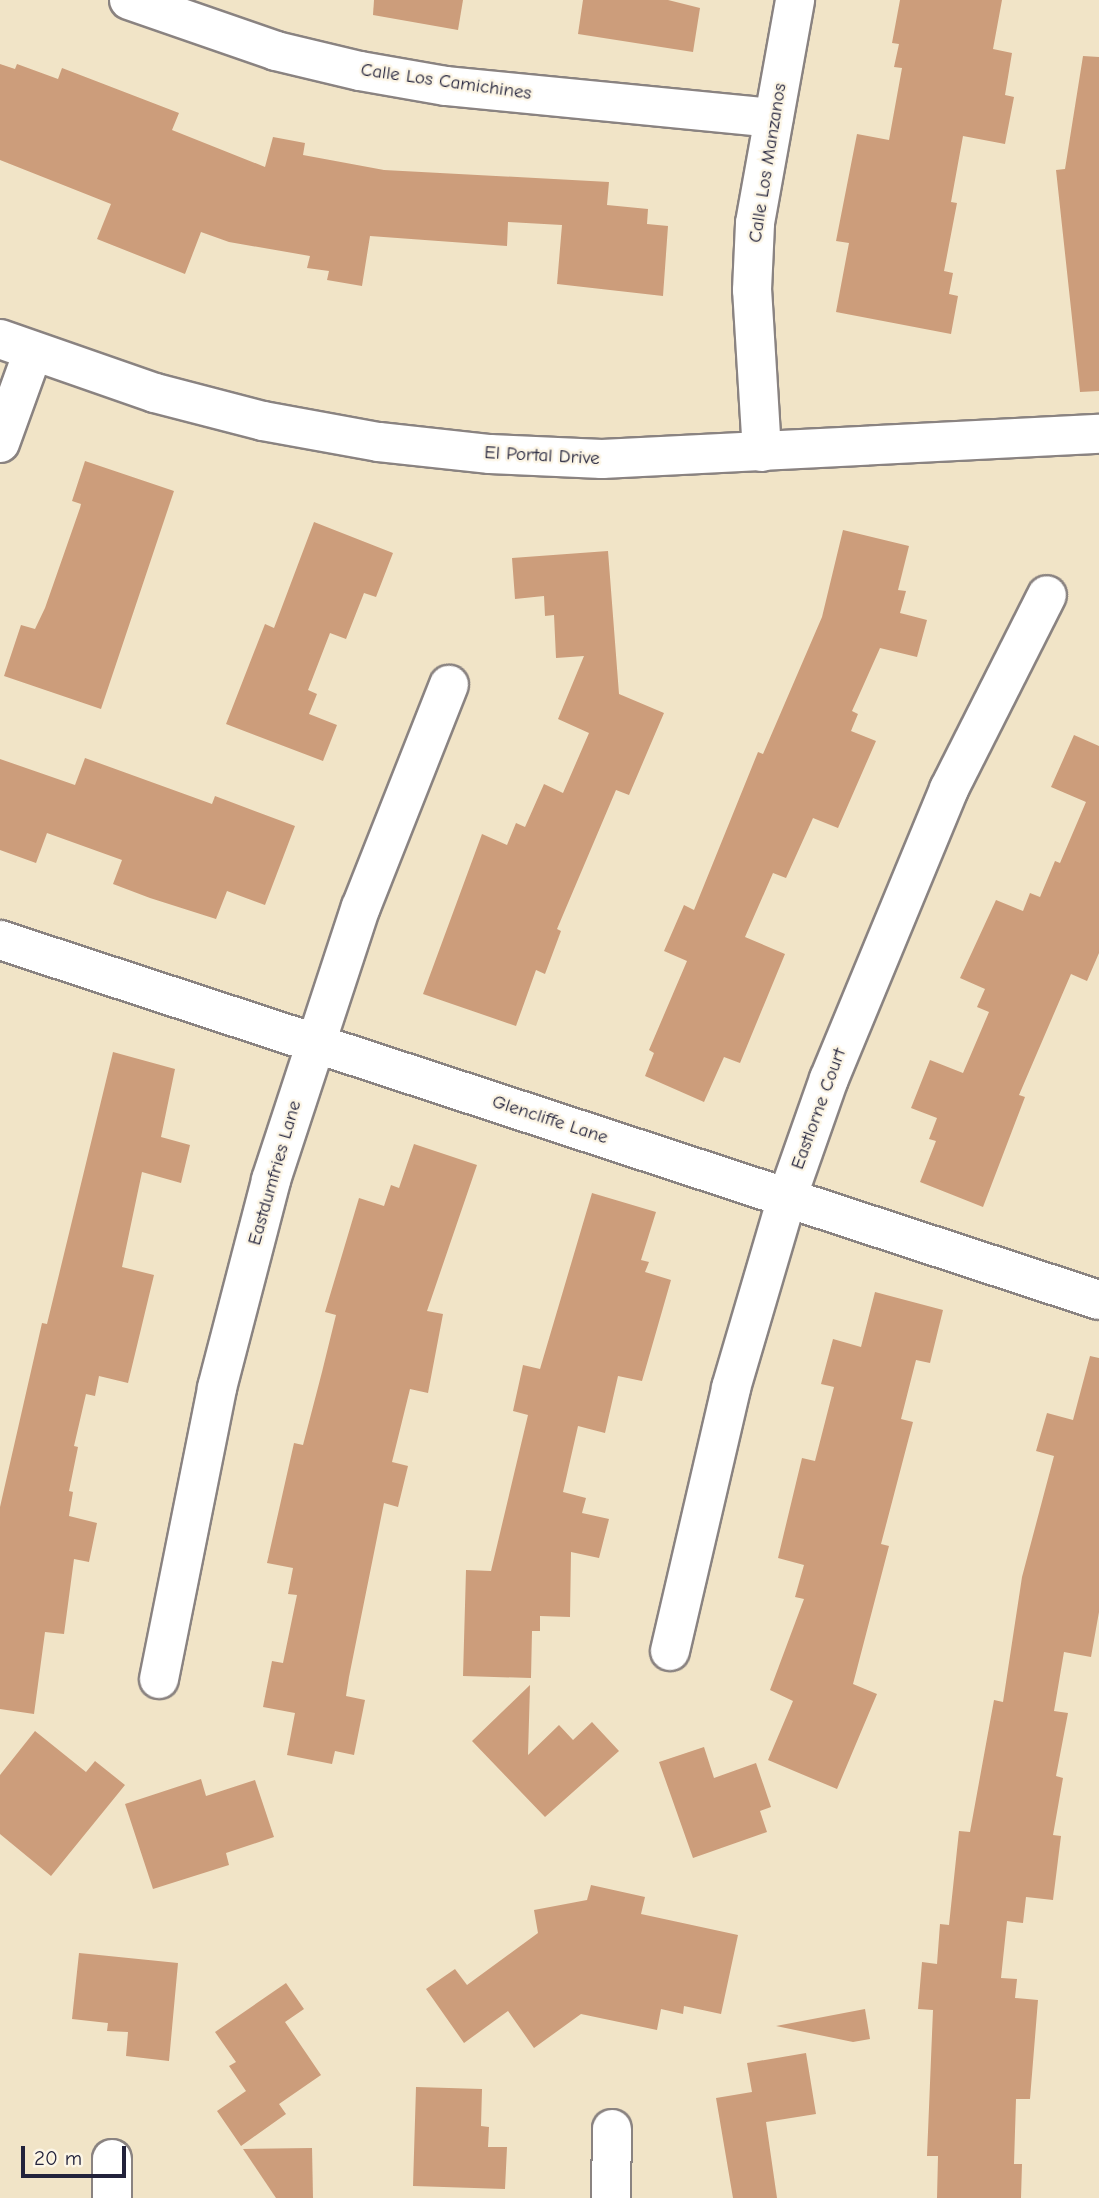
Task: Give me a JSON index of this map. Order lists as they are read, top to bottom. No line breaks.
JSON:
{"streets":{"street":["Calle Los Camichines","Calle Los Manzanos","El Portal Drive","Eastlorne Court","Glencliffe Lane","Eastdumfries Lane"]},"crossings":[["Calle Los Camichines","Calle Los Manzanos"],["Calle Los Manzanos","El Portal Drive"],["Eastlorne Court","Glencliffe Lane"],["Glencliffe Lane","Eastdumfries Lane"]],"scale_bar":"20 m"}
